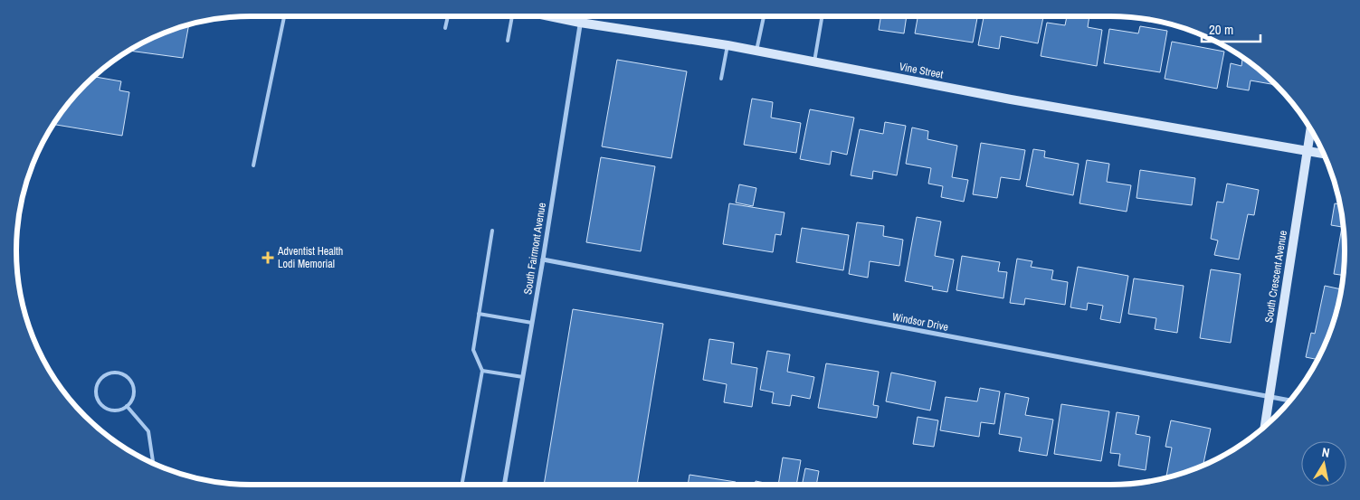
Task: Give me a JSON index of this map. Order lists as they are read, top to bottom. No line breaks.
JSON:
{"streets":{"street":["Vine Street","South Fairmont Avenue","South Crescent Avenue","Windsor Drive"]},"crossings":[["Vine Street","South Fairmont Avenue"],["Vine Street","South Crescent Avenue"],["South Fairmont Avenue","Windsor Drive"],["South Crescent Avenue","Windsor Drive"]],"places":{"health":["Adventist Health Lodi Memorial"]},"scale_bar":"20 m","north":"top"}
